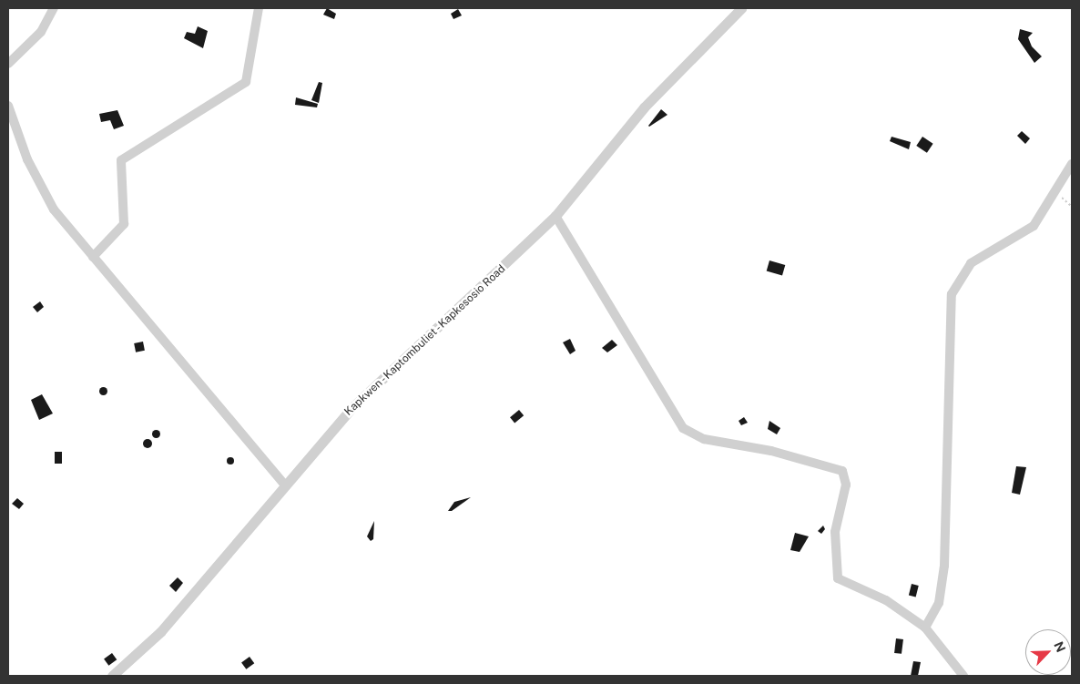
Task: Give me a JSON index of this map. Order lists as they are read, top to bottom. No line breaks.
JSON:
{"streets":{"street":["Kapkwen - Kaptombuliet - Kapkesosio Road"]},"north":"top right"}
